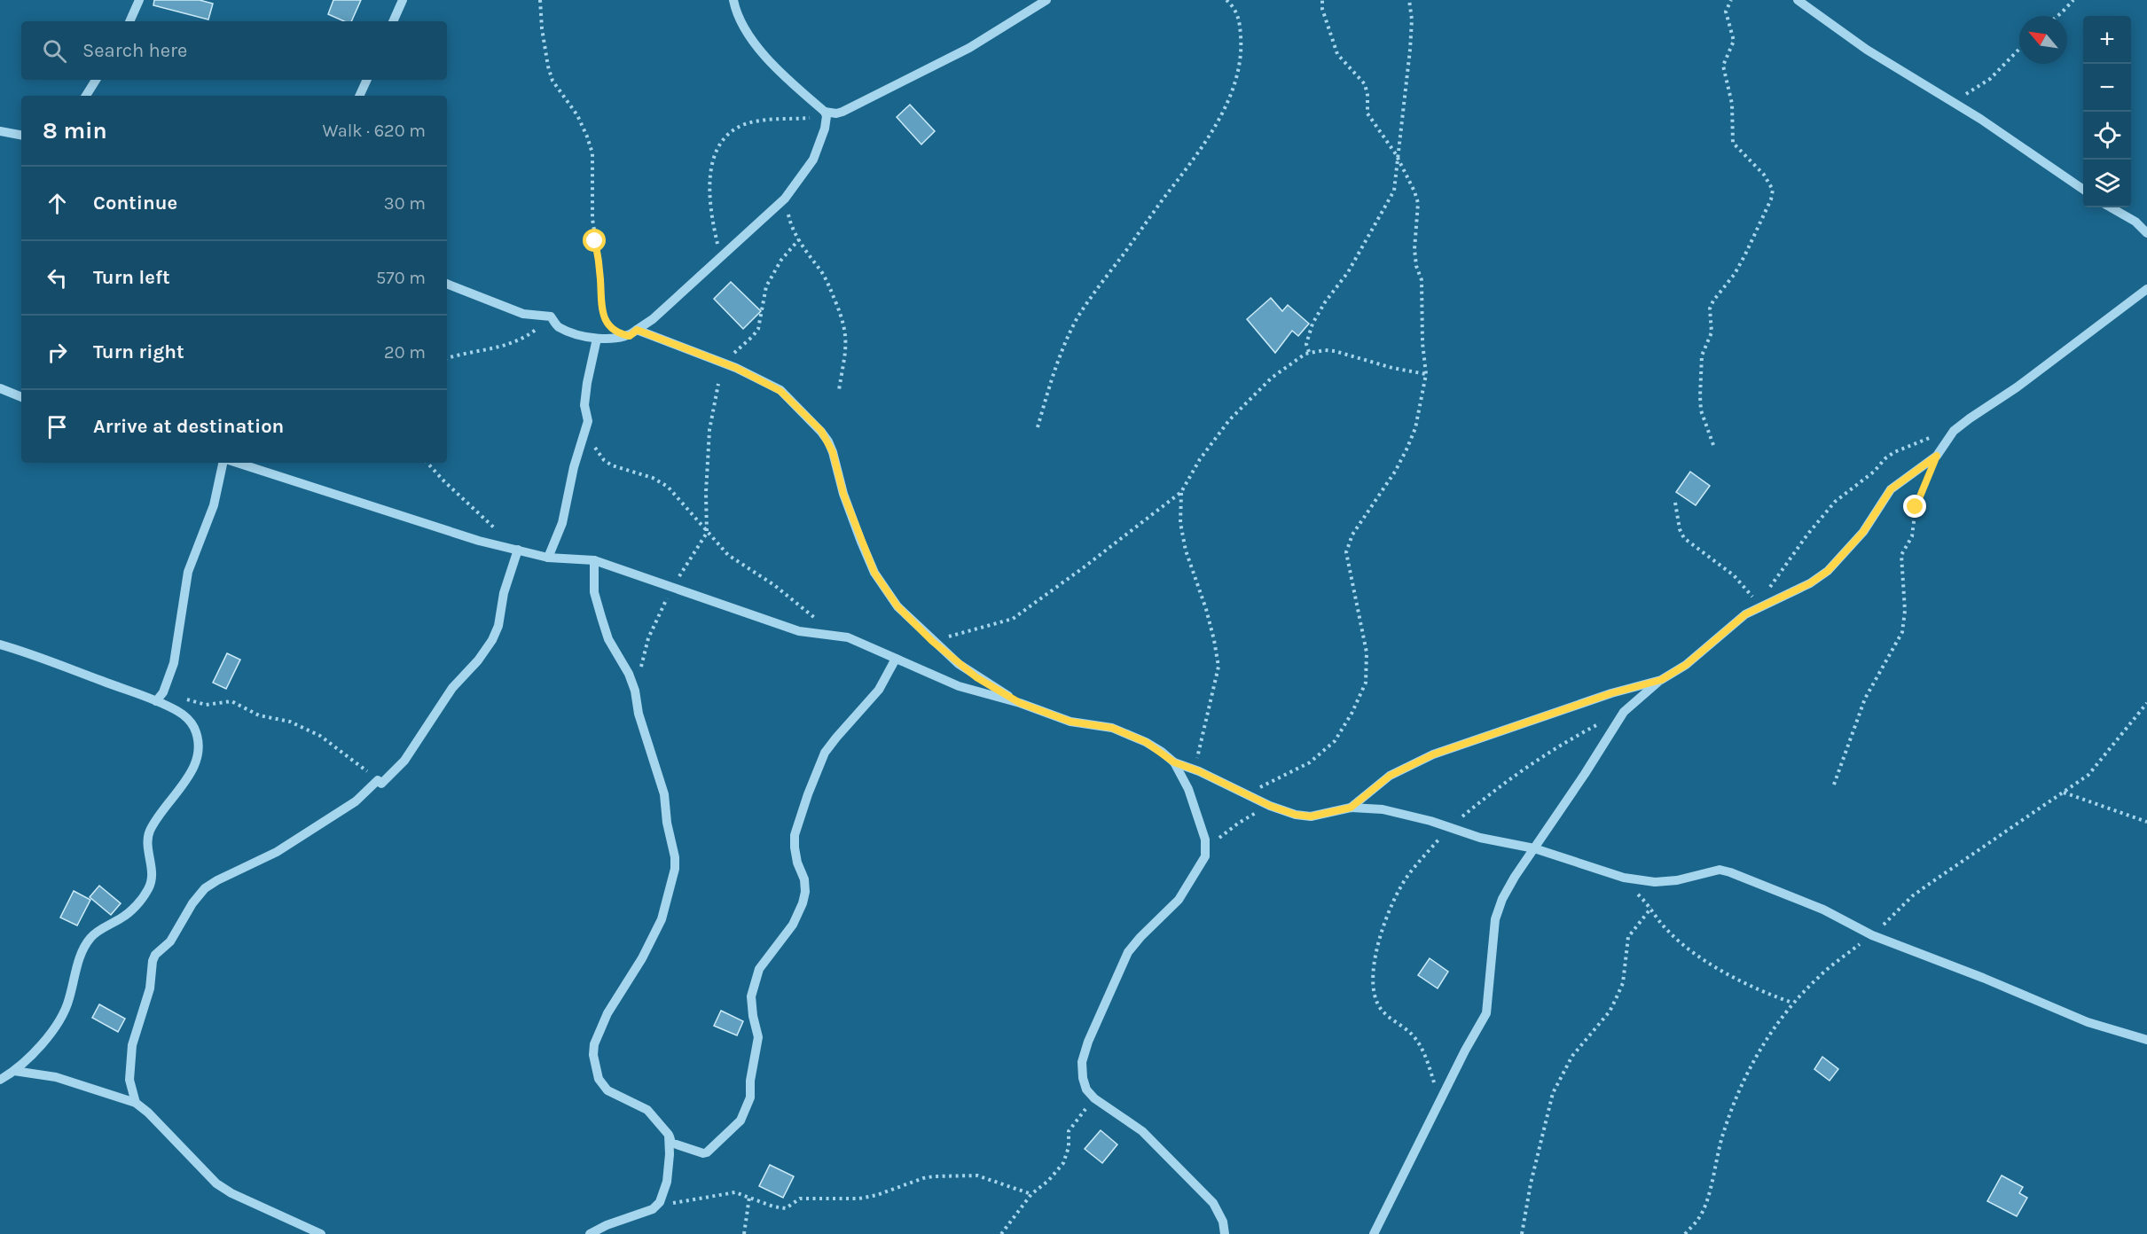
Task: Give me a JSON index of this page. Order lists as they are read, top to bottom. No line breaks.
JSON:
{"north":"top left","page":{"map_buttons":["+","−"],"search":"Search here","heading":["8 min","Walk · 620 m"],"list":[["Continue","30 m"],["Turn left","570 m"],["Turn right","20 m"],"Arrive at destination"]}}
